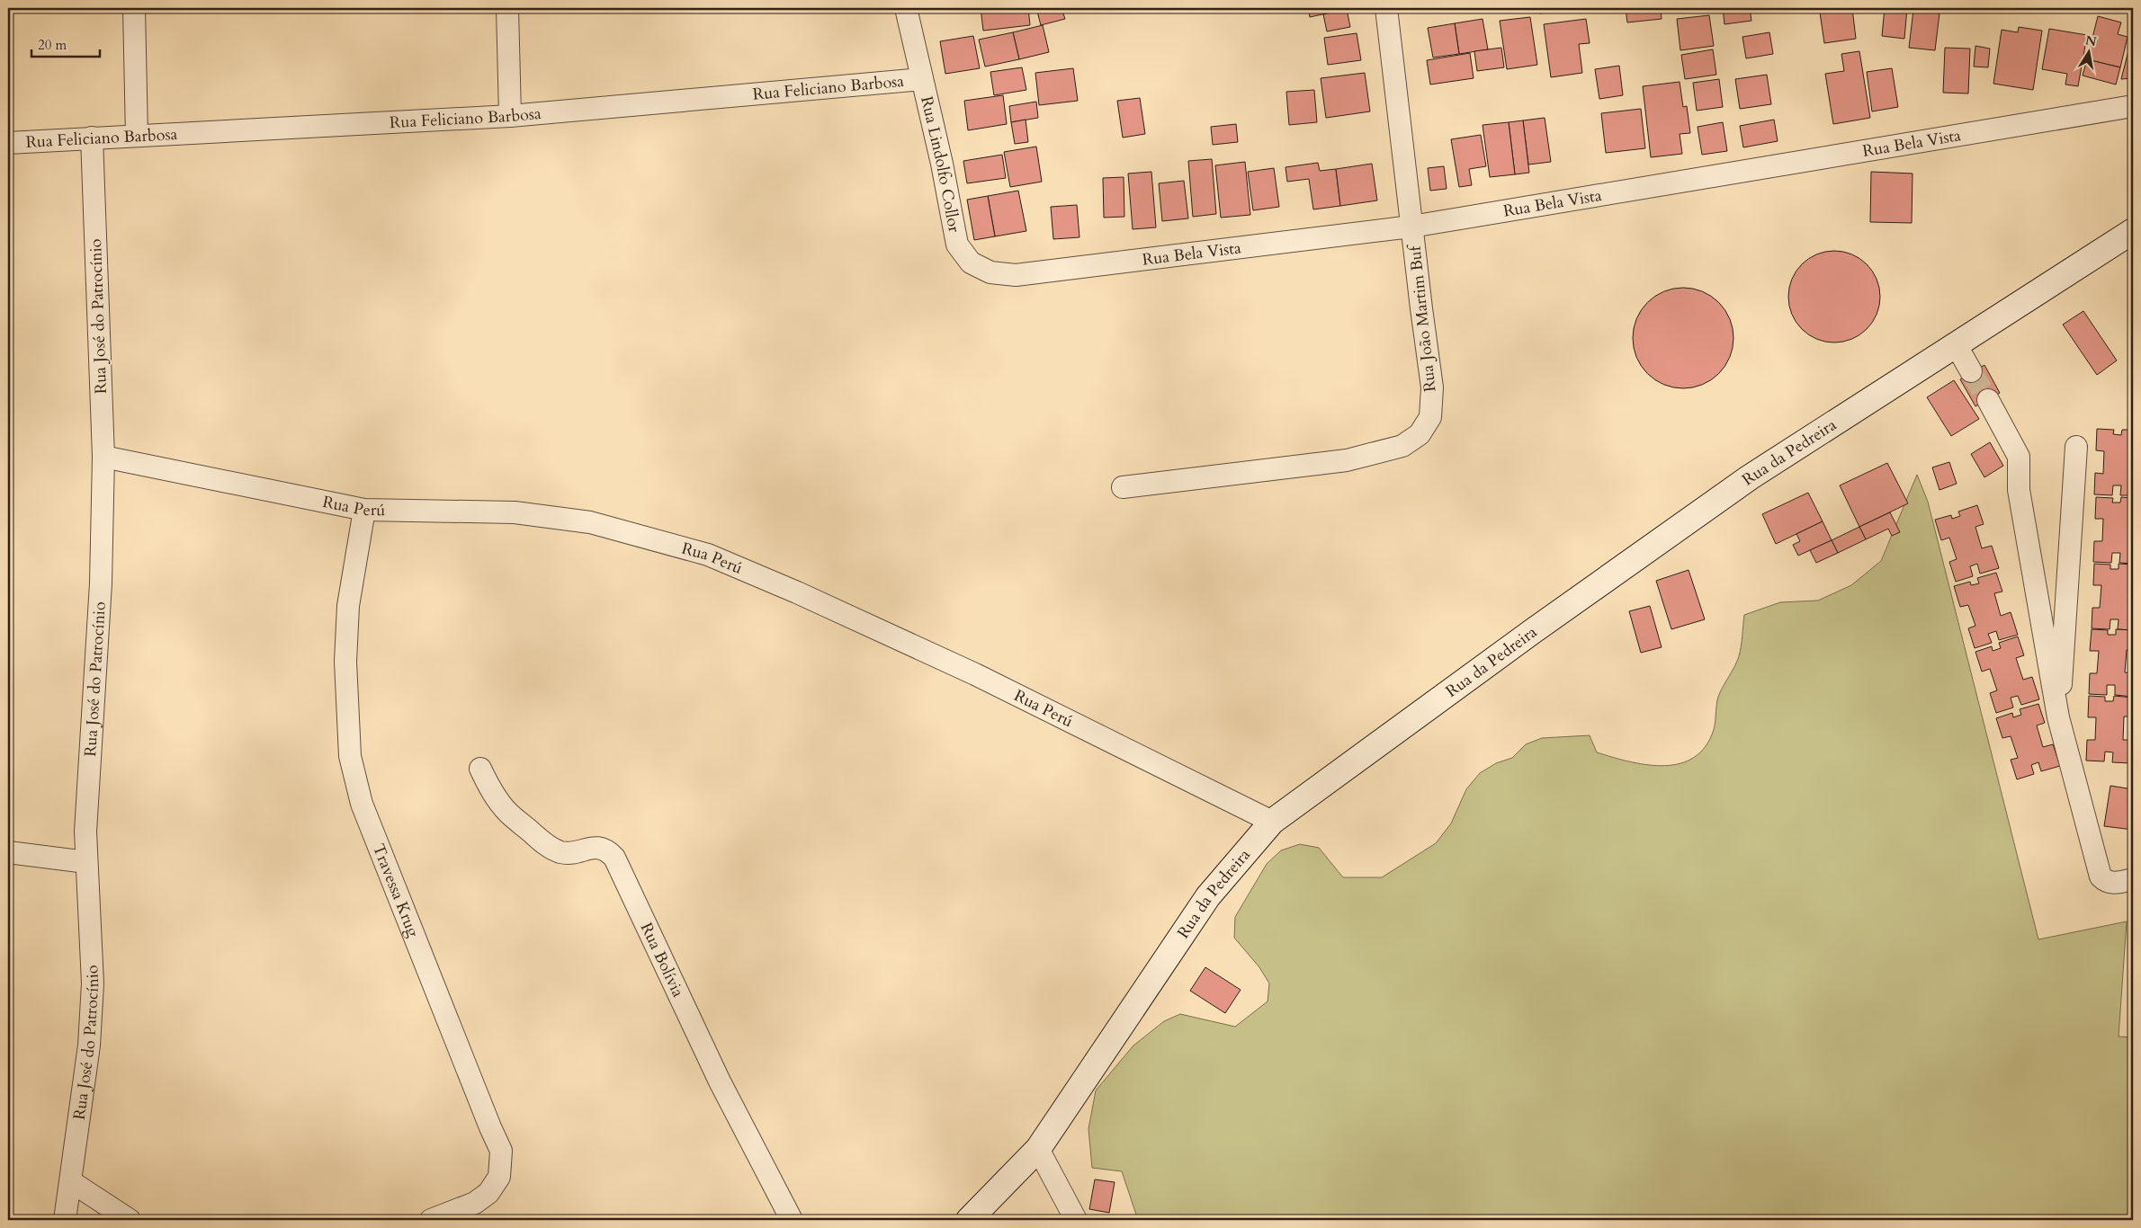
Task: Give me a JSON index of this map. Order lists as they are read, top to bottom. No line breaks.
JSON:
{"streets":{"street":["Rua Feliciano Barbosa","Rua Bela Vista","Rua Lindolfo Collor","Rua José do Patrocínio","Rua João Martim Buf","Rua da Pedreira","Rua Perú","Travessa Krug","Rua Bolívia"]},"crossings":[["Rua Feliciano Barbosa","Rua Lindolfo Collor"],["Rua Feliciano Barbosa","Rua José do Patrocínio"],["Rua Bela Vista","Rua Lindolfo Collor"],["Rua Bela Vista","Rua João Martim Buf"],["Rua José do Patrocínio","Rua Perú"],["Rua da Pedreira","Rua Perú"],["Rua Perú","Travessa Krug"]],"scale_bar":"20 m","north":"top"}
